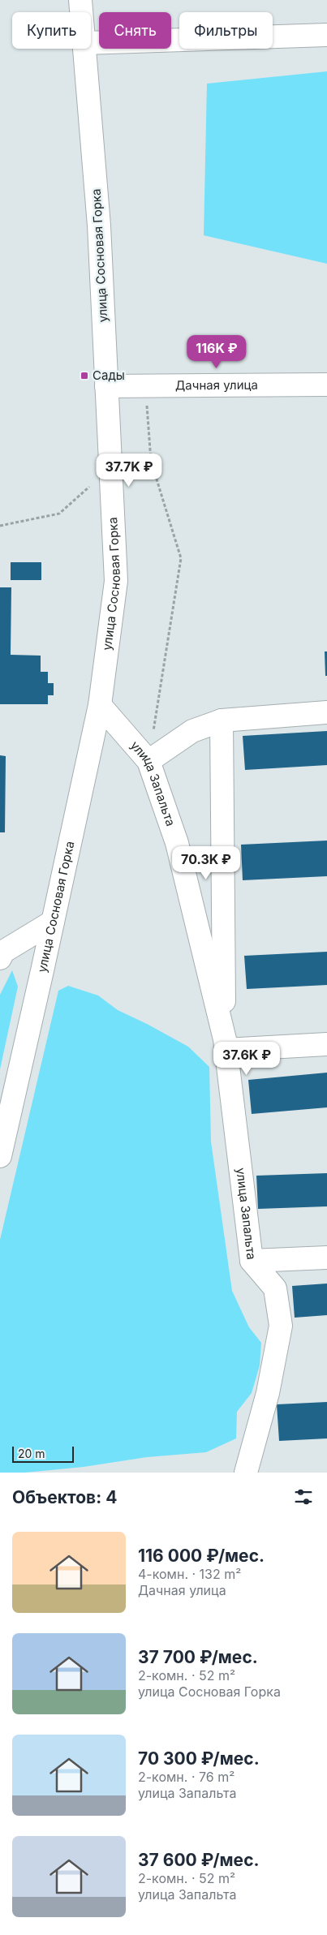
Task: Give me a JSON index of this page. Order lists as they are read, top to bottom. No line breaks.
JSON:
{"streets":{"street":["улица Сосновая Горка","Дачная улица","улица Запальта"]},"crossings":[["улица Сосновая Горка","Дачная улица"],["улица Сосновая Горка","улица Запальта"]],"places":{"transit":["Сады"]},"scale_bar":"20 m","page":{"chip":["Купить","Снять","Фильтры"],"price":["116K ₽","37.7K ₽","70.3K ₽","37.6K ₽"],"scale":"20 m","heading":"Объектов: 4","list":[{"name":"116 000 ₽/мес.","note":"4-комн. · 132 m² · Дачная улица"},{"name":"37 700 ₽/мес.","note":"2-комн. · 52 m² · улица Сосновая Горка"},{"name":"70 300 ₽/мес.","note":"2-комн. · 76 m² · улица Запальта"},{"name":"37 600 ₽/мес.","note":"2-комн. · 52 m² · улица Запальта"}]}}
